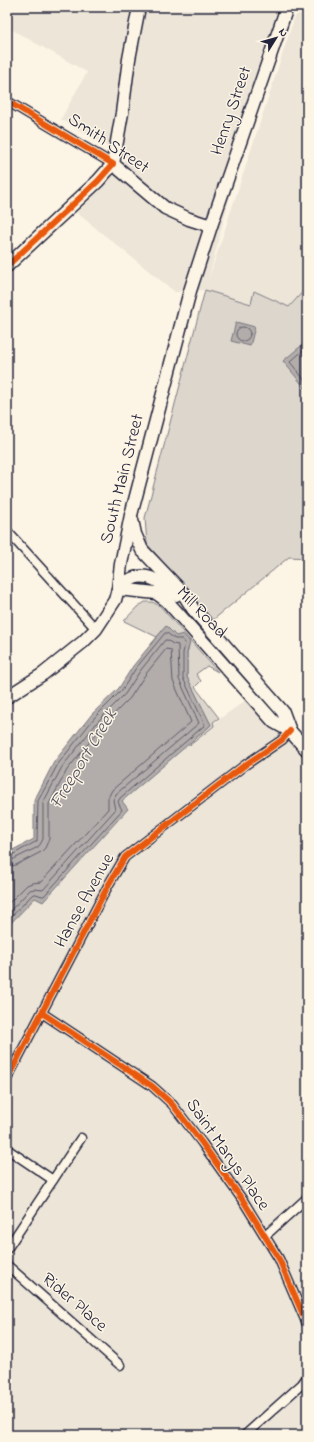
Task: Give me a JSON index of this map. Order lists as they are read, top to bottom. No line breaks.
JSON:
{"streets":{"main road":["Henry Street","Smith Street","South Main Street","Mill Road"],"street":["Hanse Avenue","Saint Marys Place","Rider Place"]},"crossings":[["Henry Street","Smith Street"],["Henry Street","South Main Street"],["Smith Street","South Main Street"],["South Main Street","Mill Road"],["Mill Road","Hanse Avenue"],["Hanse Avenue","Saint Marys Place"]],"water":["Freeport Creek"],"north":"top right"}
